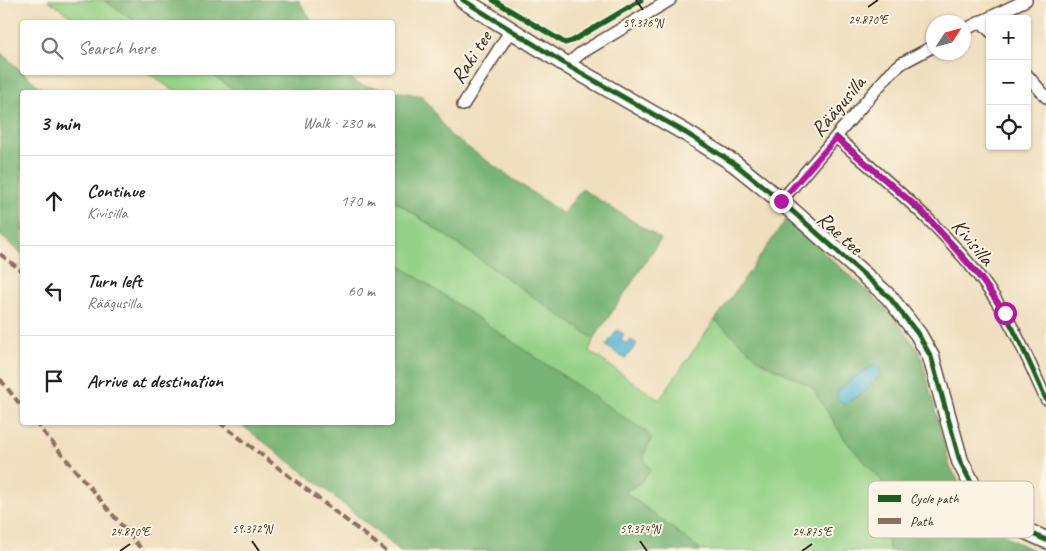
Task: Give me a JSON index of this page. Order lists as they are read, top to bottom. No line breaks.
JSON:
{"streets":{"street":["Raki tee","Räägusilla","Rae tee","Kivisilla"]},"crossings":[["Raki tee","Rae tee"],["Räägusilla","Rae tee"],["Räägusilla","Kivisilla"]],"legend":["Cycle path","Path"],"north":"top right","page":{"map_buttons":["+","−"],"search":"Search here","heading":["3 min","Walk · 230 m"],"list":[["Continue","Kivisilla","170 m"],["Turn left","Räägusilla","60 m"],"Arrive at destination"]},"coordinates":["24.870°E","59.376°N","59.372°N","59.374°N","24.875°E"]}
